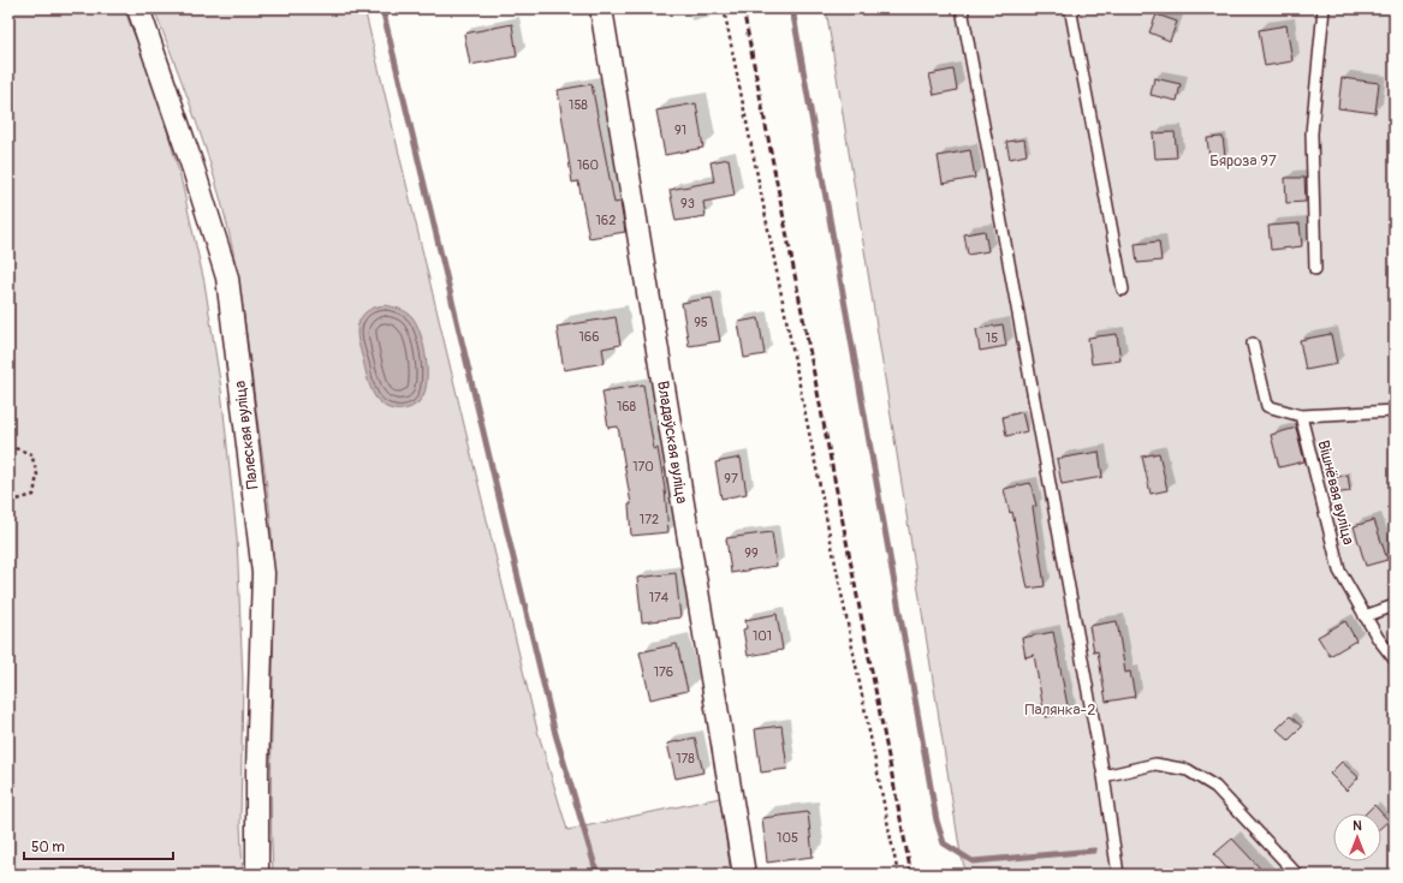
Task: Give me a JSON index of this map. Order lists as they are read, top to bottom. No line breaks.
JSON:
{"streets":{"street":["Палеская вуліца","Владаўская вуліца"],"lane":["Вішнёвая вуліца"]},"parks":["Бяроза 97","Палянка-2"],"house_numbers":["158","91","160","93","162","95","166","15","168","170","97","172","99","174","101","176","178","105"],"scale_bar":"50 m","north":"top"}
